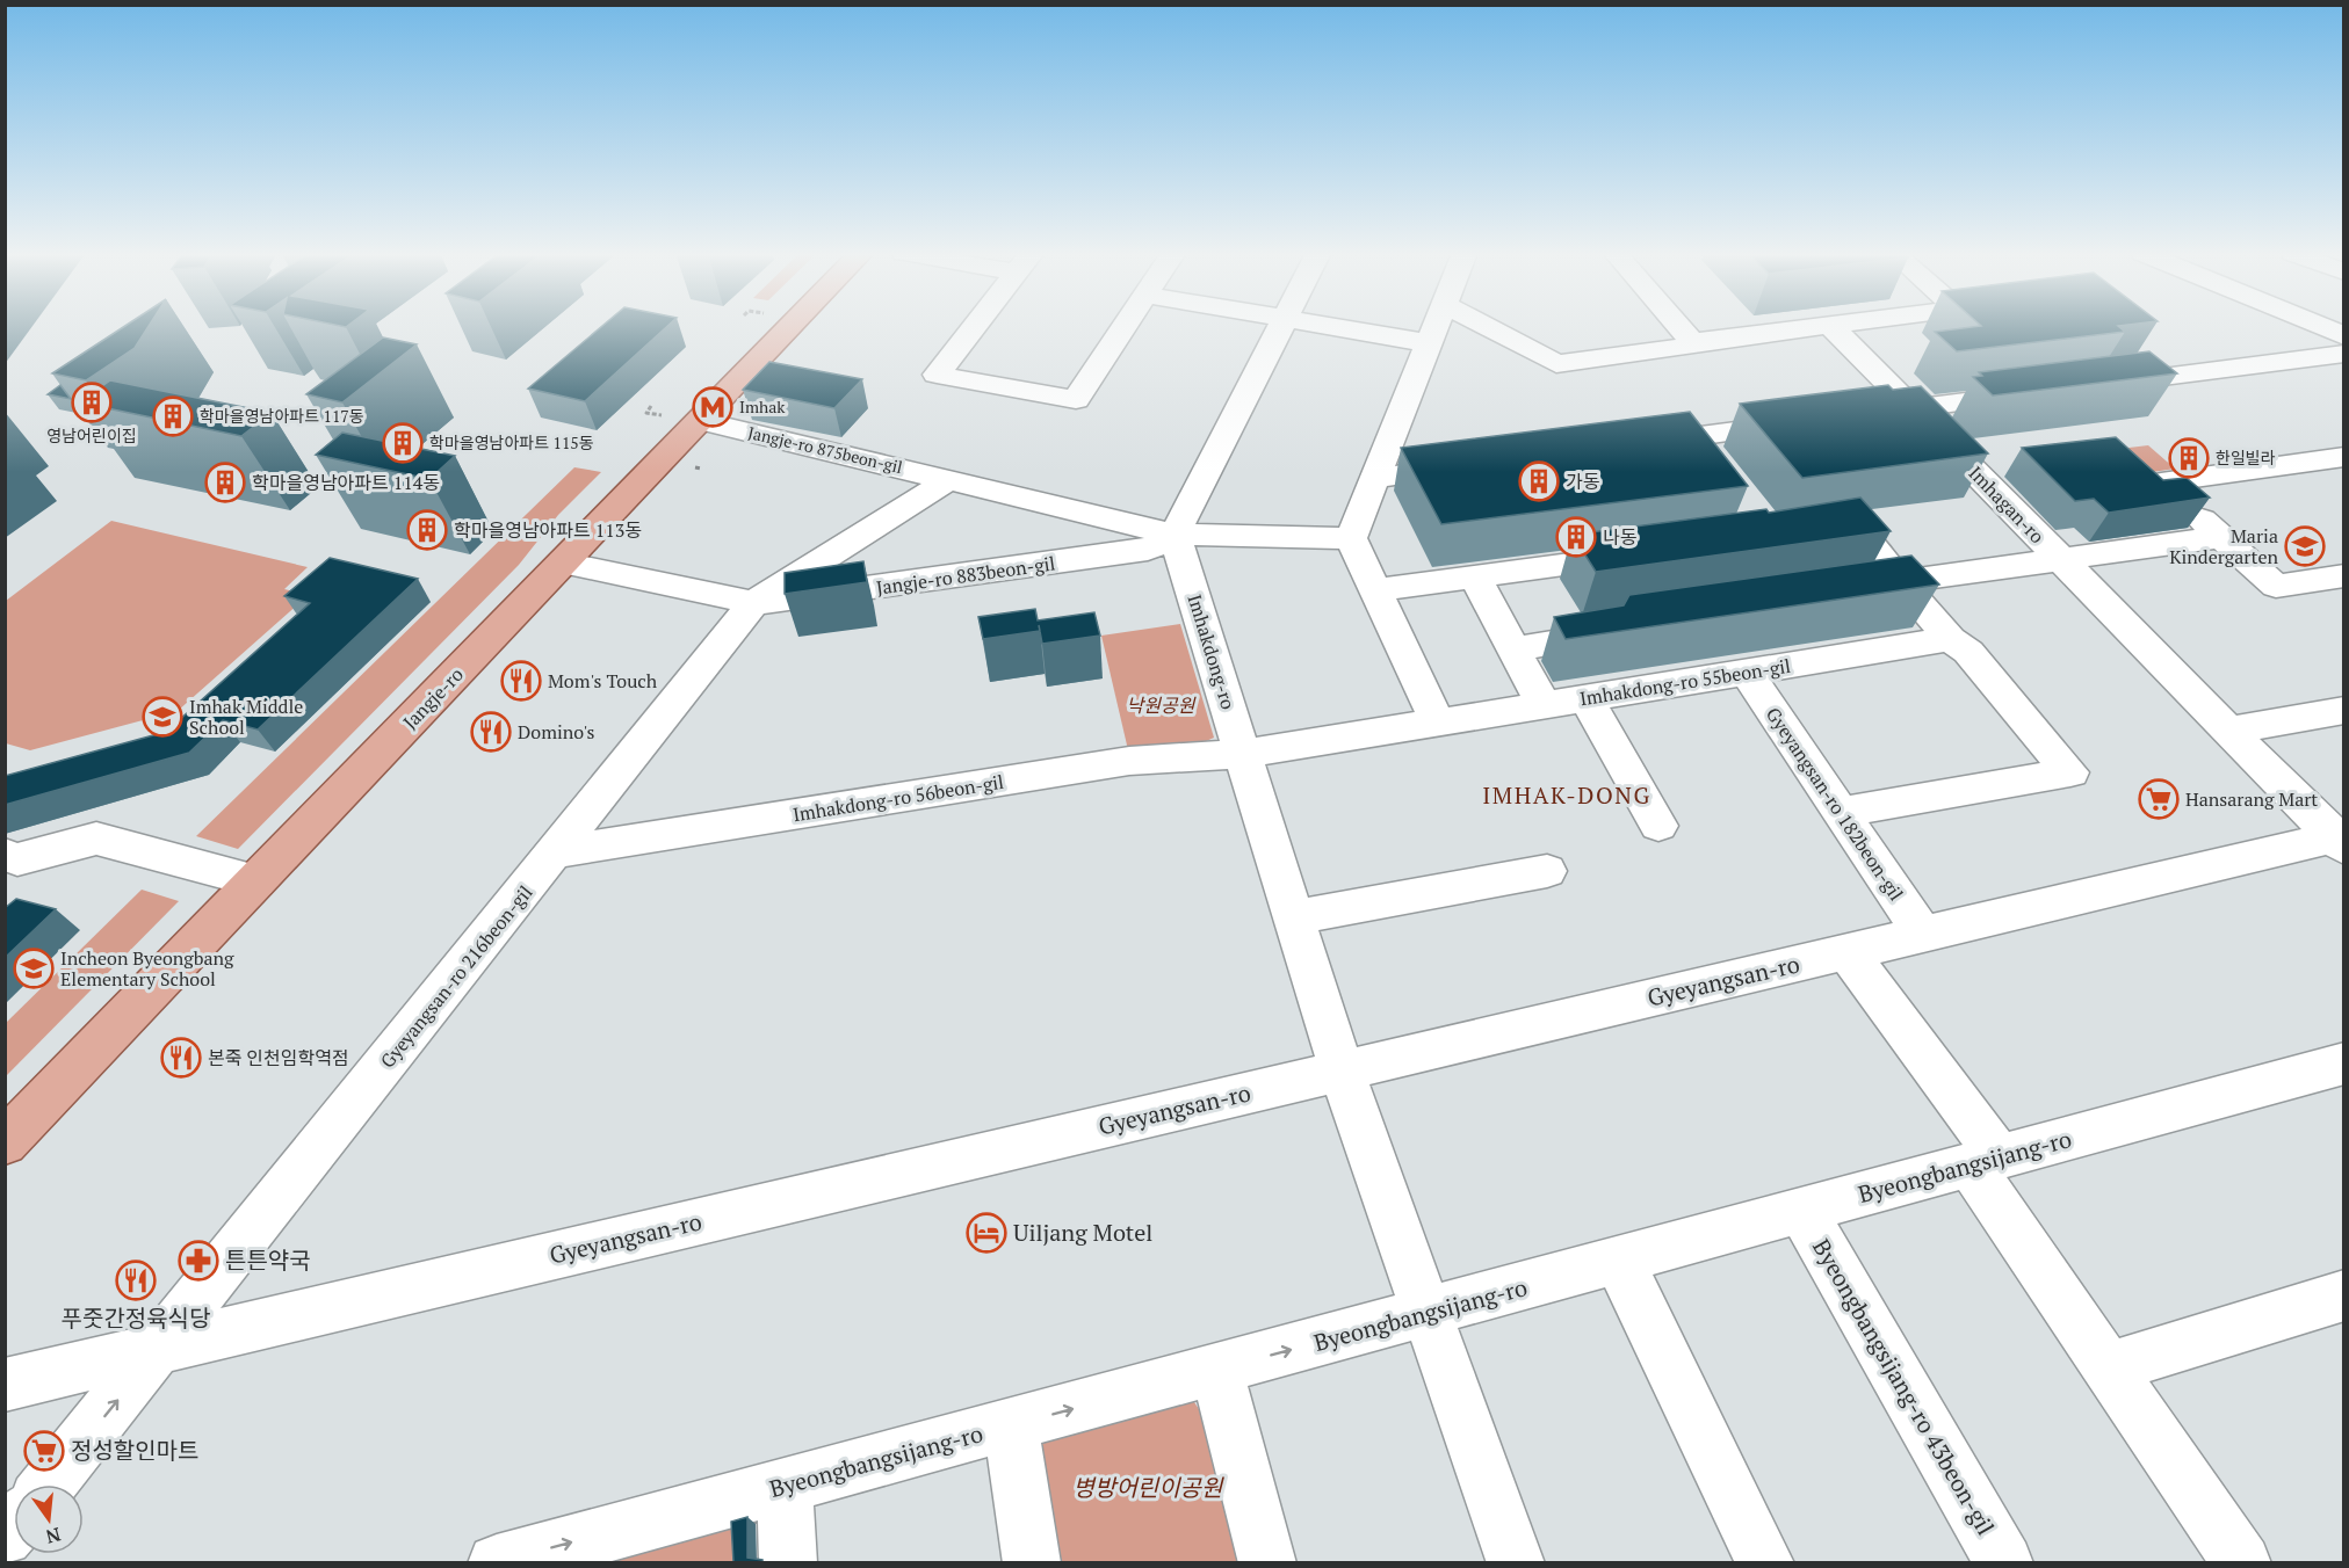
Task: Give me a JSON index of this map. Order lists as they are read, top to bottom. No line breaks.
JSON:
{"streets":{"main road":["Jangje-ro"],"street":["Jangje-ro 875beon-gil","Imhagan-ro","Jangje-ro 883beon-gil","Imhakdong-ro","Imhakdong-ro 55beon-gil","Imhakdong-ro 56beon-gil","Gyeyangsan-ro 182beon-gil","Gyeyangsan-ro 216beon-gil","Gyeyangsan-ro","Byeongbangsijang-ro","Byeongbangsijang-ro 43beon-gil"]},"crossings":[["Jangje-ro 875beon-gil","Jangje-ro 883beon-gil"],["Jangje-ro 875beon-gil","Imhakdong-ro"],["Jangje-ro 875beon-gil","Jangje-ro"],["Jangje-ro 875beon-gil","Gyeyangsan-ro 216beon-gil"],["Imhagan-ro","Gyeyangsan-ro"],["Jangje-ro 883beon-gil","Imhakdong-ro"],["Jangje-ro 883beon-gil","Jangje-ro"],["Jangje-ro 883beon-gil","Gyeyangsan-ro 216beon-gil"],["Imhakdong-ro","Imhakdong-ro 55beon-gil"],["Imhakdong-ro","Imhakdong-ro 56beon-gil"],["Imhakdong-ro","Gyeyangsan-ro"],["Imhakdong-ro","Byeongbangsijang-ro"],["Imhakdong-ro 55beon-gil","Imhakdong-ro 56beon-gil"],["Imhakdong-ro 55beon-gil","Gyeyangsan-ro 182beon-gil"],["Imhakdong-ro 56beon-gil","Gyeyangsan-ro 216beon-gil"],["Gyeyangsan-ro 182beon-gil","Gyeyangsan-ro"],["Gyeyangsan-ro 216beon-gil","Gyeyangsan-ro"],["Byeongbangsijang-ro","Byeongbangsijang-ro 43beon-gil"]],"one_way":["Byeongbangsijang-ro"],"districts":["IMHAK-DONG"],"parks":["낙원공원","병방어린이공원"],"places":{"building":["영남어린이집","학마을영남아파트 117동","학마을영남아파트 115동","한일빌라","가동","학마을영남아파트 114동","학마을영남아파트 113동","나동"],"metro station":["Imhak"],"school or university":["Maria Kindergarten","Imhak Middle School","Incheon Byeongbang Elementary School"],"restaurant":["Mom's Touch","Domino's","본죽 인천임학역점","푸줏간정육식당"],"supermarket":["Hansarang Mart","정성할인마트"],"hotel":["Uiljang Motel"],"pharmacy":["튼튼약국"]},"north":"bottom"}
